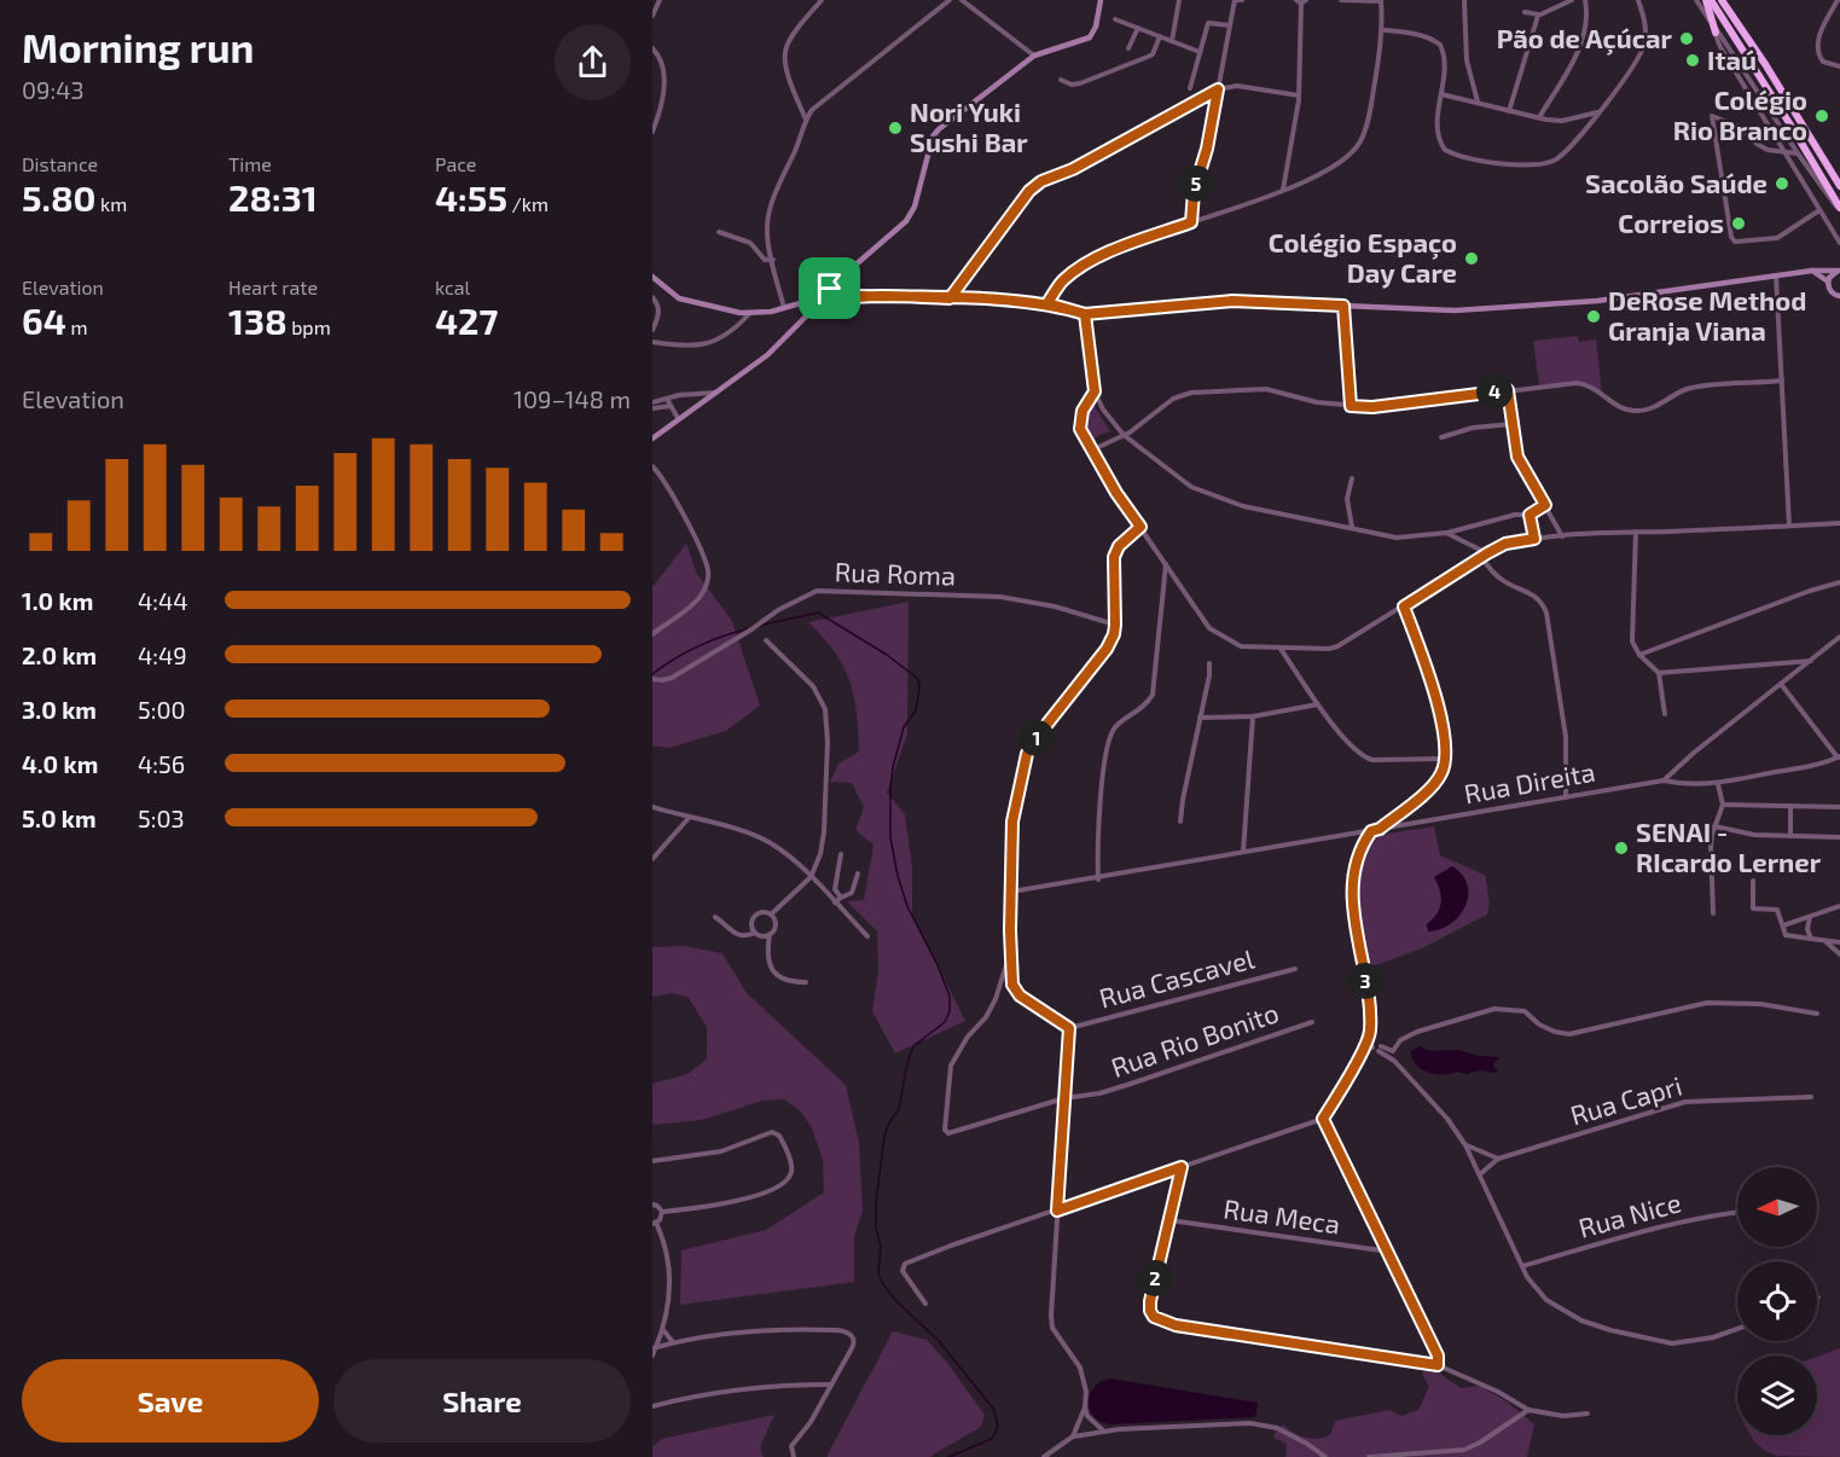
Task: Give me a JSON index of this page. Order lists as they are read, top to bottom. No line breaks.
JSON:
{"streets":{"street":["Rua Roma","Rua Direita","Rua Cascavel","Rua Rio Bonito","Rua Capri","Rua Nice","Rua Meca"]},"places":["Pão de Açúcar","Itaú","Colégio Rio Branco","Nori Yuki Sushi Bar","Sacolão Saúde","Correios","Colégio Espaço Day Care","DeRose Method Granja Viana","SENAI - RIcardo Lerner"],"north":"left","page":{"heading":["Morning run","09:43"],"stats":[["Distance","5.80 km"],["Time","28:31"],["Pace","4:55 /km"],["Elevation","64 m"],["Heart rate","138 bpm"],["kcal","427"]],"pins":["5","4","1","3","2"],"chart":["Elevation","109–148 m"],"list":[{"name":"1.0 km","note":"4:44"},{"name":"2.0 km","note":"4:49"},{"name":"3.0 km","note":"5:00"},{"name":"4.0 km","note":"4:56"},{"name":"5.0 km","note":"5:03"}],"buttons":["Save","Share"]}}
